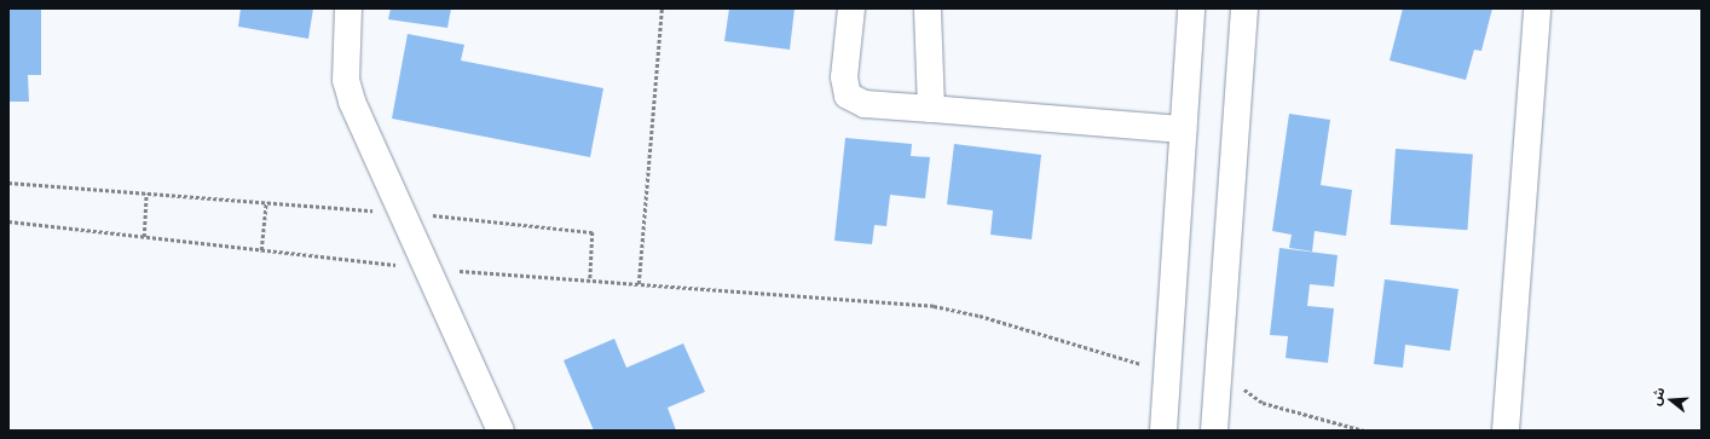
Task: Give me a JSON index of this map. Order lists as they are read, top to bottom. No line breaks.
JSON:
{"north":"left"}
